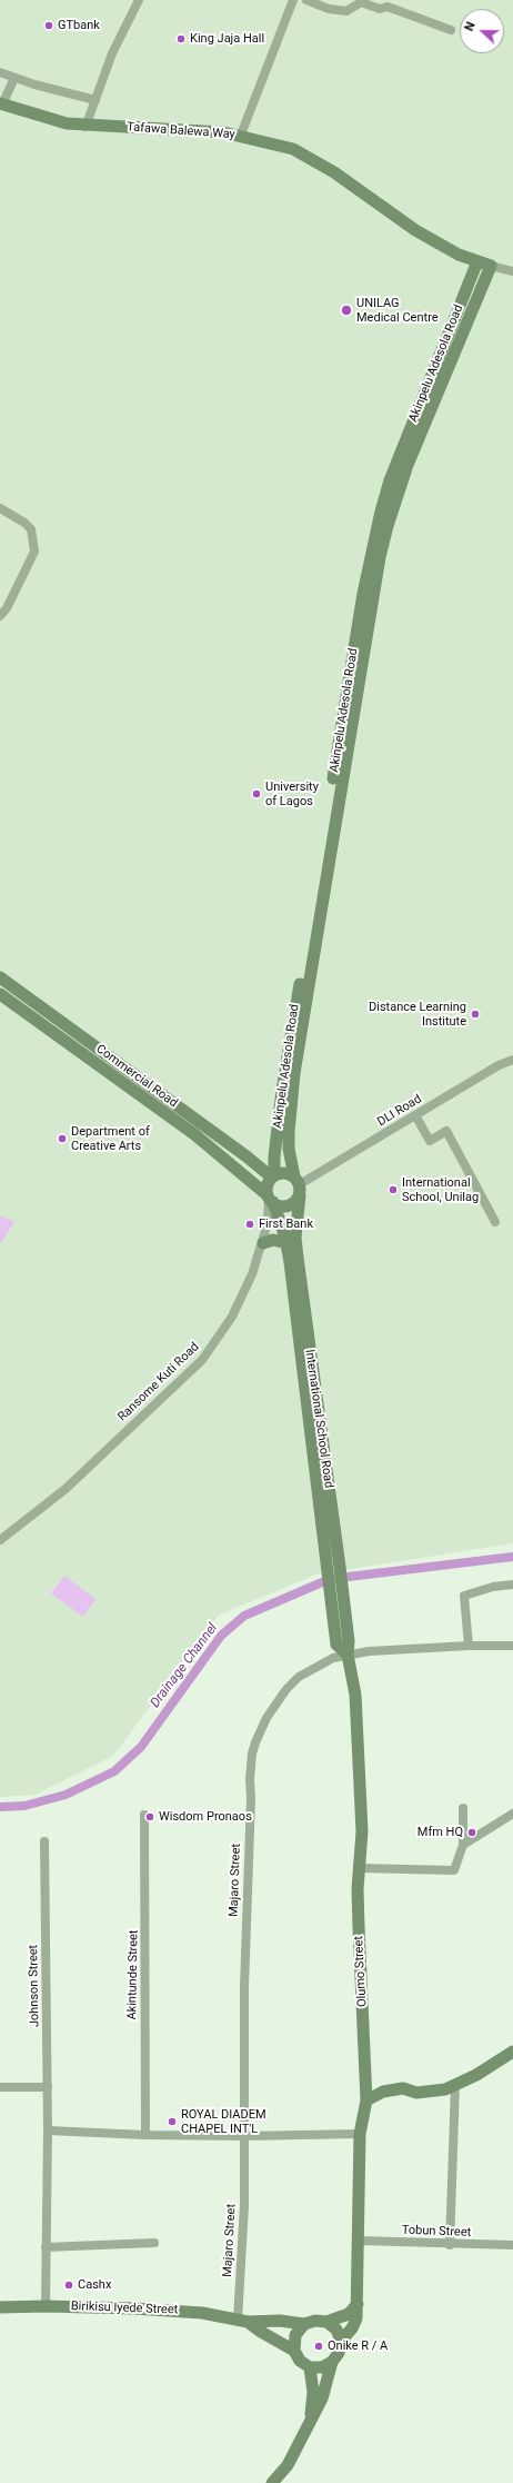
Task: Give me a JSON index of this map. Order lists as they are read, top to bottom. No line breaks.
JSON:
{"streets":{"street":["Tafawa Balewa Way","Akinpelu Adesola Road","Commercial Road","DLI Road","Ransome Kuti Road","International School Road","Majaro Street","Olumo Street","Akintunde Street","Johnson Street","Tobun Street","Birikisu Iyede Street"]},"crossings":[["Tafawa Balewa Way","Akinpelu Adesola Road"],["Akinpelu Adesola Road","Commercial Road"],["Akinpelu Adesola Road","DLI Road"],["Akinpelu Adesola Road","Ransome Kuti Road"],["Akinpelu Adesola Road","International School Road"],["Commercial Road","DLI Road"],["Commercial Road","Ransome Kuti Road"],["Commercial Road","International School Road"],["DLI Road","Ransome Kuti Road"],["DLI Road","International School Road"],["Ransome Kuti Road","International School Road"],["International School Road","Majaro Street"],["International School Road","Olumo Street"],["Majaro Street","Olumo Street"],["Majaro Street","Birikisu Iyede Street"],["Olumo Street","Tobun Street"],["Olumo Street","Birikisu Iyede Street"],["Johnson Street","Birikisu Iyede Street"]],"water":["Drainage Channel"],"places":["GTbank","King Jaja Hall","UNILAG Medical Centre","University of Lagos","Distance Learning Institute","Department of Creative Arts","International School, Unilag","First Bank","Wisdom Pronaos","Mfm HQ","ROYAL DIADEM CHAPEL INT'L","Cashx","Onike R / A"],"north":"left"}
